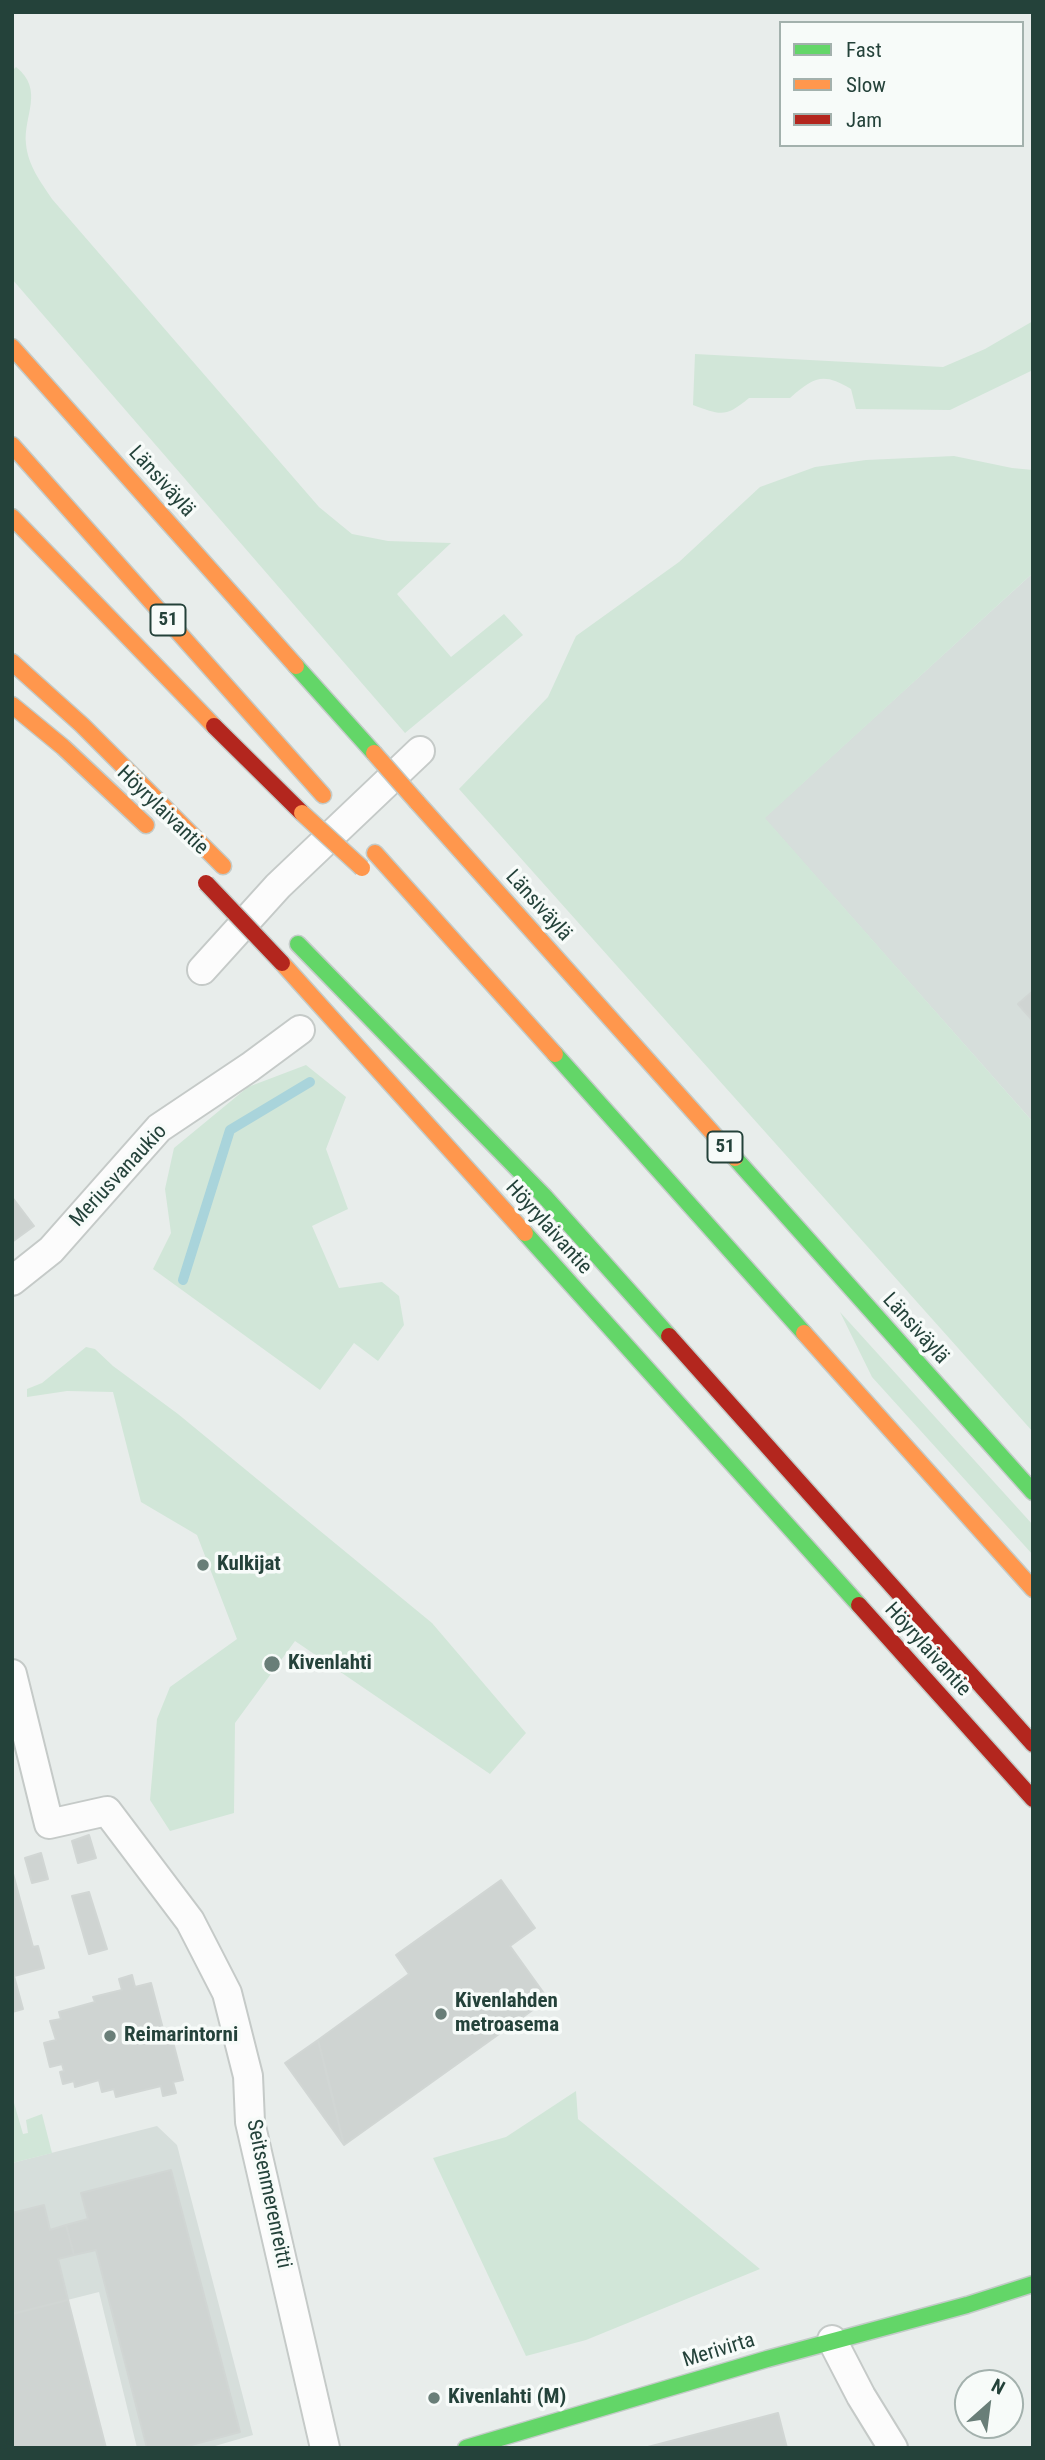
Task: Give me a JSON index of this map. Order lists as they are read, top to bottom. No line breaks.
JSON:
{"streets":{"main road":["Länsiväylä","51","Höyrylaivantie","Merivirta"],"street":["Meriusvanaukio","Seitsenmerenreitti"]},"places":["Kulkijat","Kivenlahti","Kivenlahden metroasema","Reimarintorni","Kivenlahti (M)"],"legend":["Fast","Slow","Jam"],"north":"top right"}
